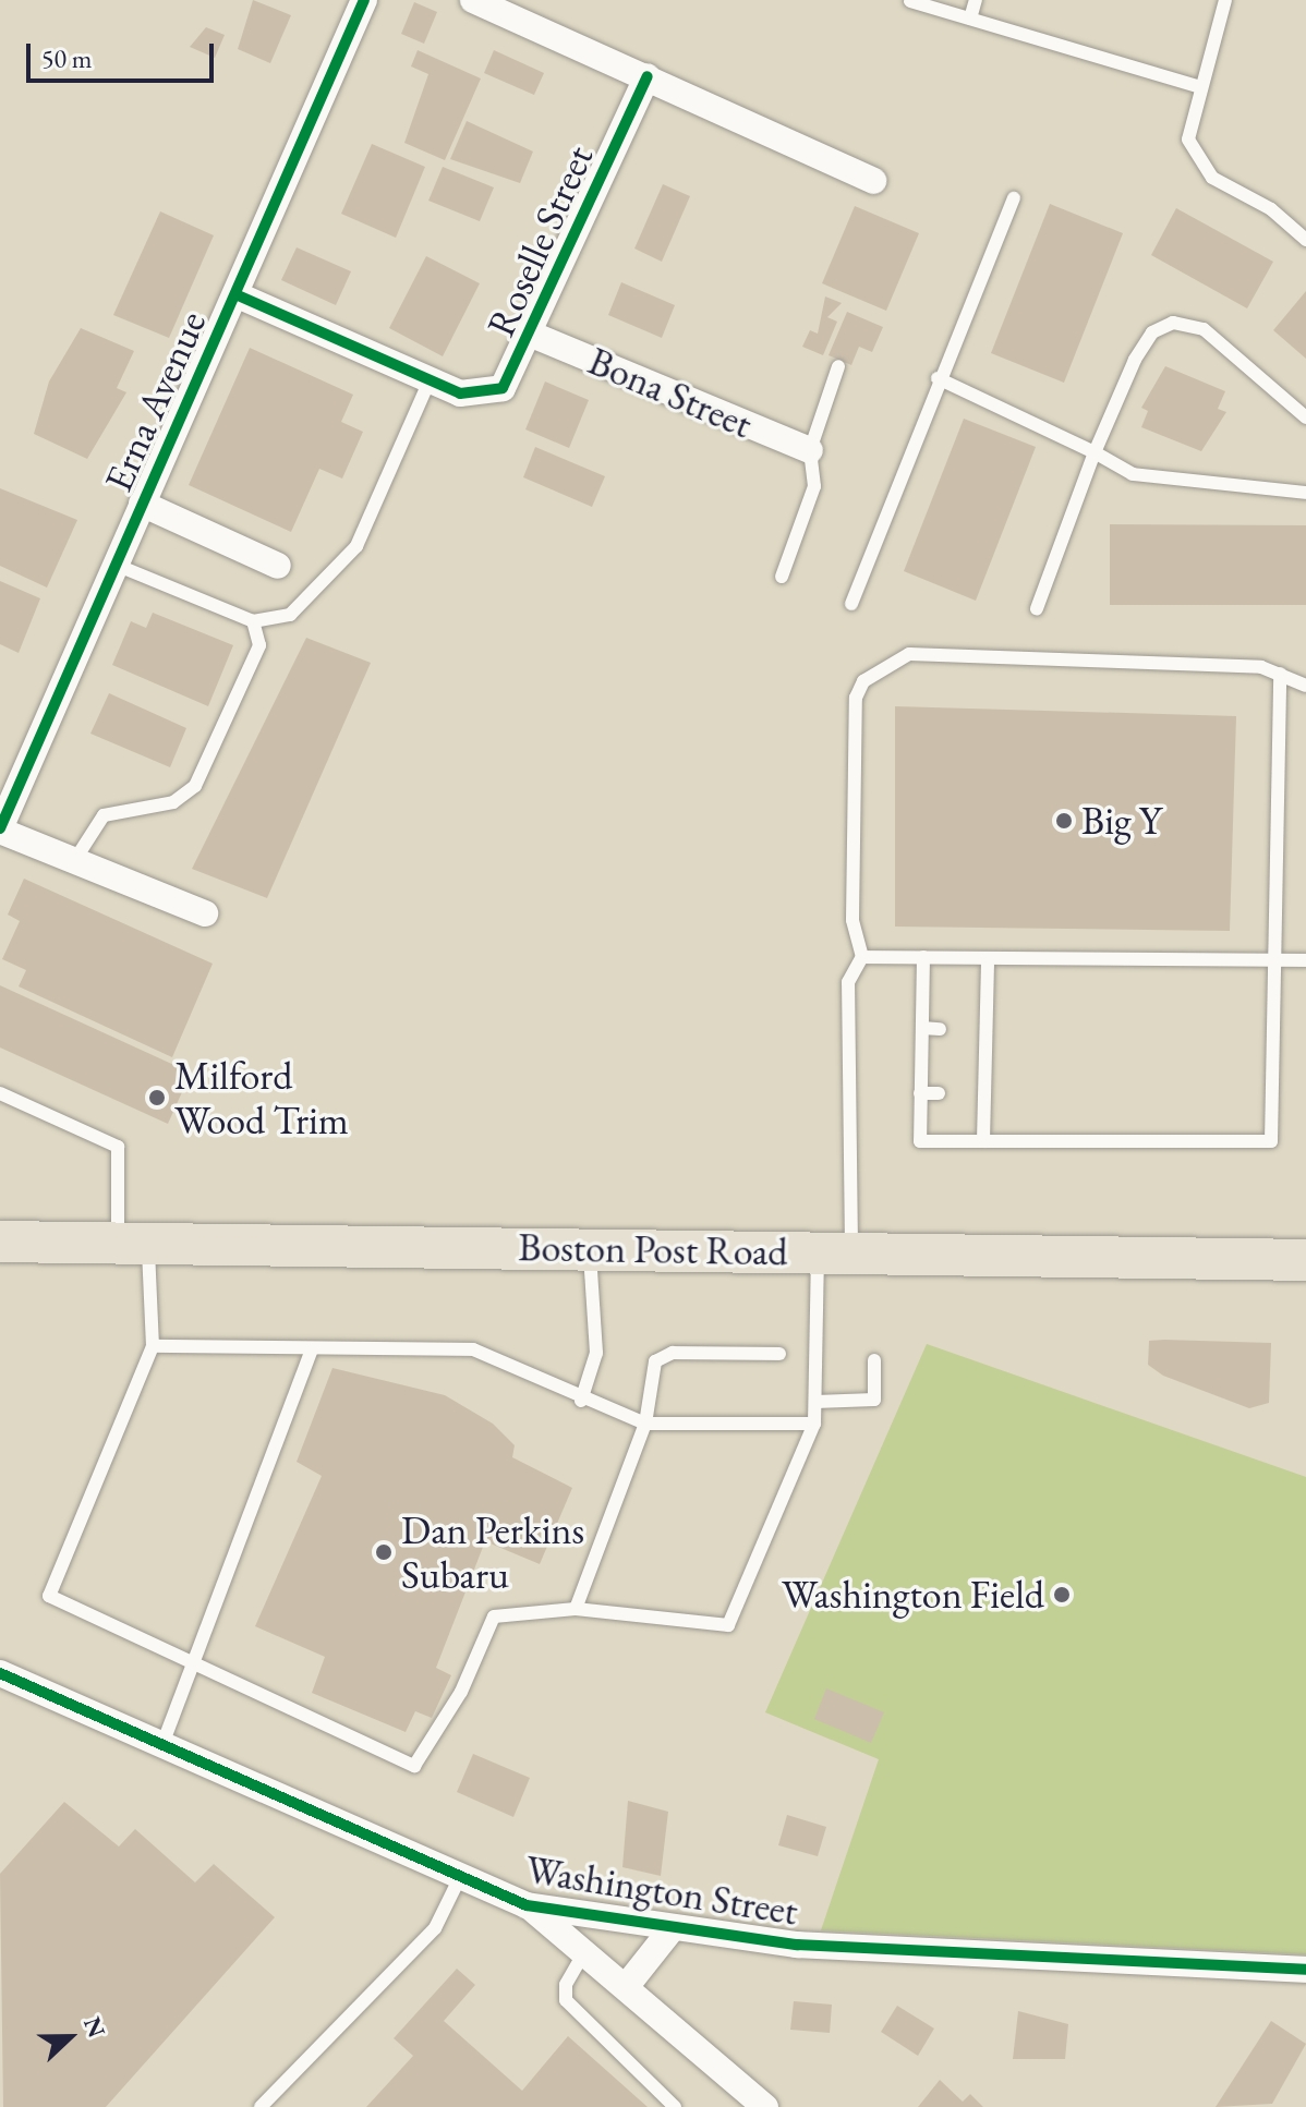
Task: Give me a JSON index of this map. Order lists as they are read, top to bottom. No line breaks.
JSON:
{"streets":{"main road":["Boston Post Road"],"street":["Roselle Street","Bona Street","Erna Avenue","Washington Street"]},"crossings":[["Roselle Street","Bona Street"]],"places":["Big Y","Milford Wood Trim","Dan Perkins Subaru","Washington Field"],"scale_bar":"50 m","north":"right"}
